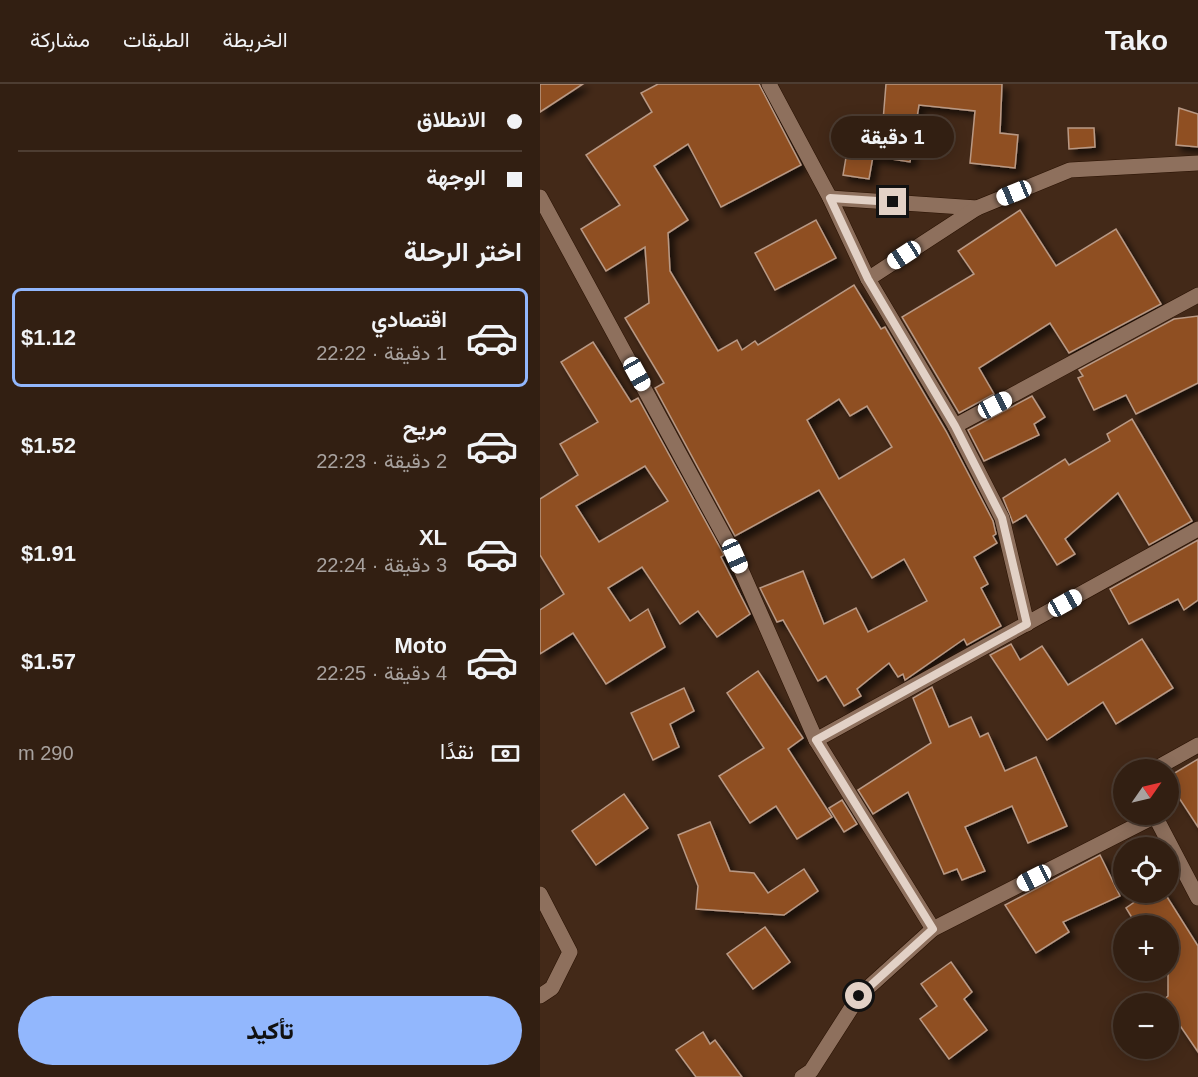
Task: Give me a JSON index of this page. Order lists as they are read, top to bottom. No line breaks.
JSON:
{"north":"top right","page":{"header":"Tako","nav":["الخريطة","الطبقات","مشاركة"],"banner":["الانطلاق","الوجهة"],"bubble":"1 دقيقة","heading":"اختر الرحلة","list":[{"name":"اقتصادي","note":"1 دقيقة · 22:22","value":"$1.12"},{"name":"مريح","note":"2 دقيقة · 22:23","value":"$1.52"},{"name":"XL","note":"3 دقيقة · 22:24","value":"$1.91"},{"name":"Moto","note":"4 دقيقة · 22:25","value":"$1.57"}],"pay":["نقدًا","290 m"],"map_buttons":["+","−"],"buttons":"تأكيد"}}
